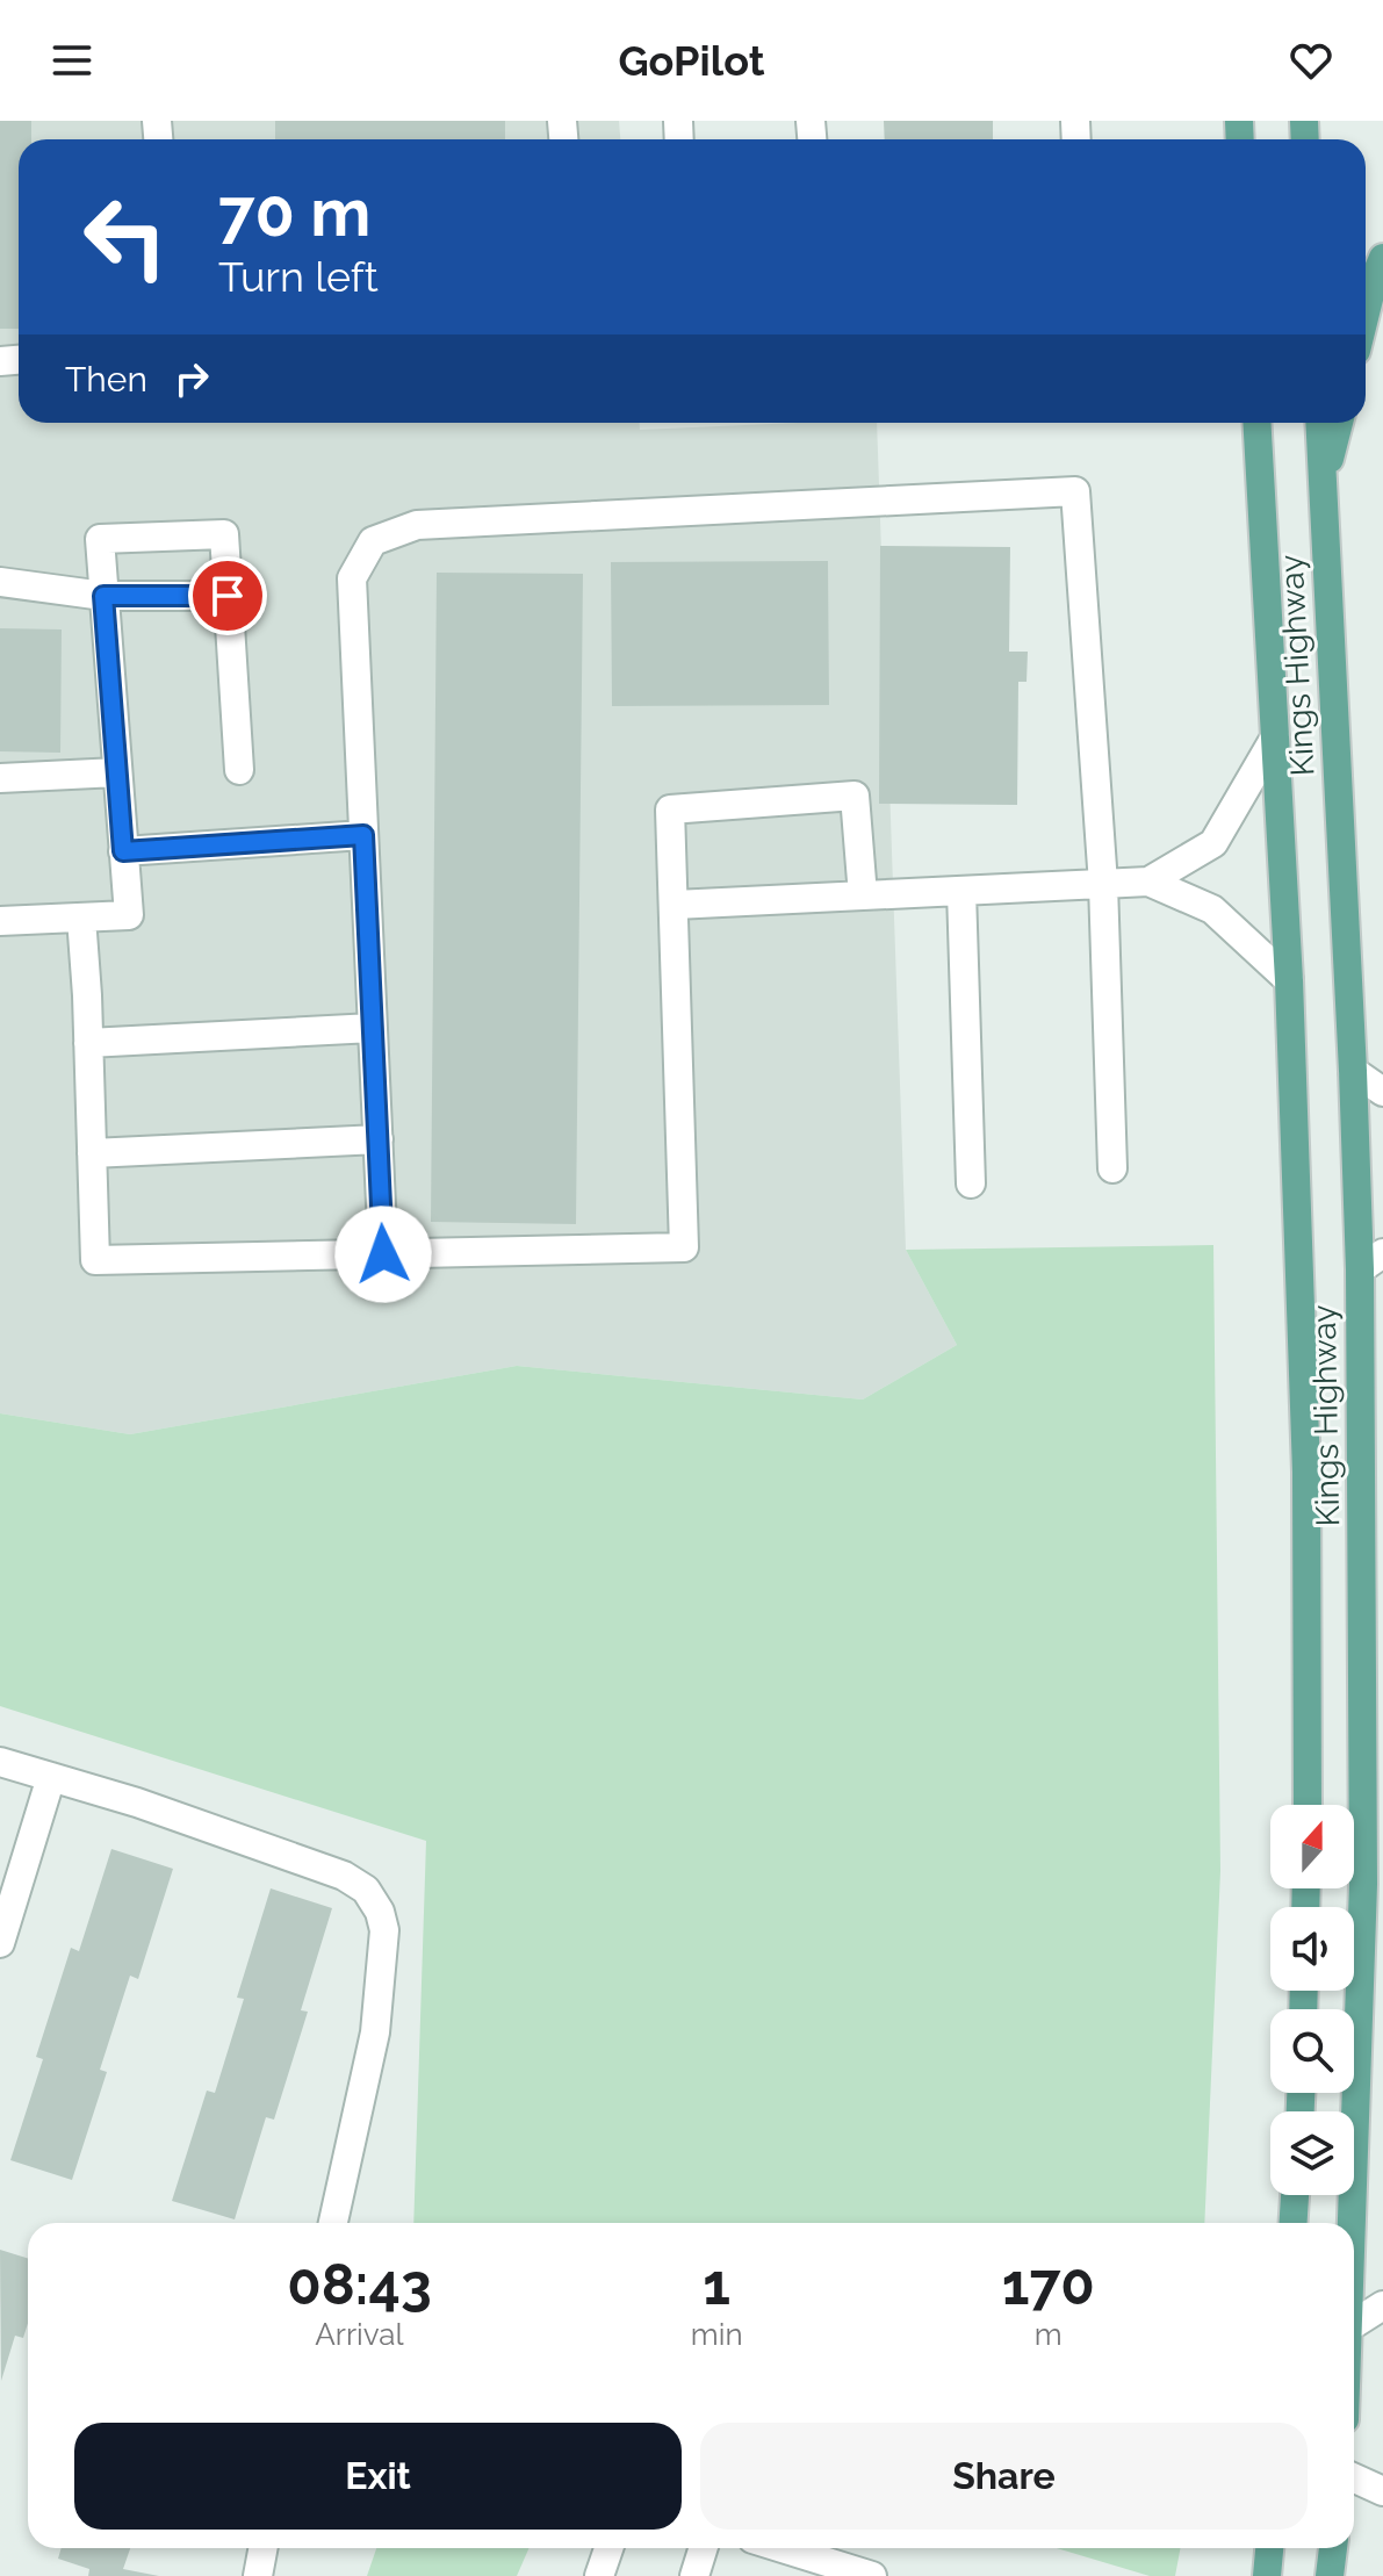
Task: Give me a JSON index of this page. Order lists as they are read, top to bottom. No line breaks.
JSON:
{"streets":{"main road":["Kings Highway"]},"north":"top","page":{"header":"GoPilot","turn":["70 m","Turn left"],"then":"Then","eta":["08:43","Arrival","1","min","170","m"],"buttons":["Exit","Share"]}}
